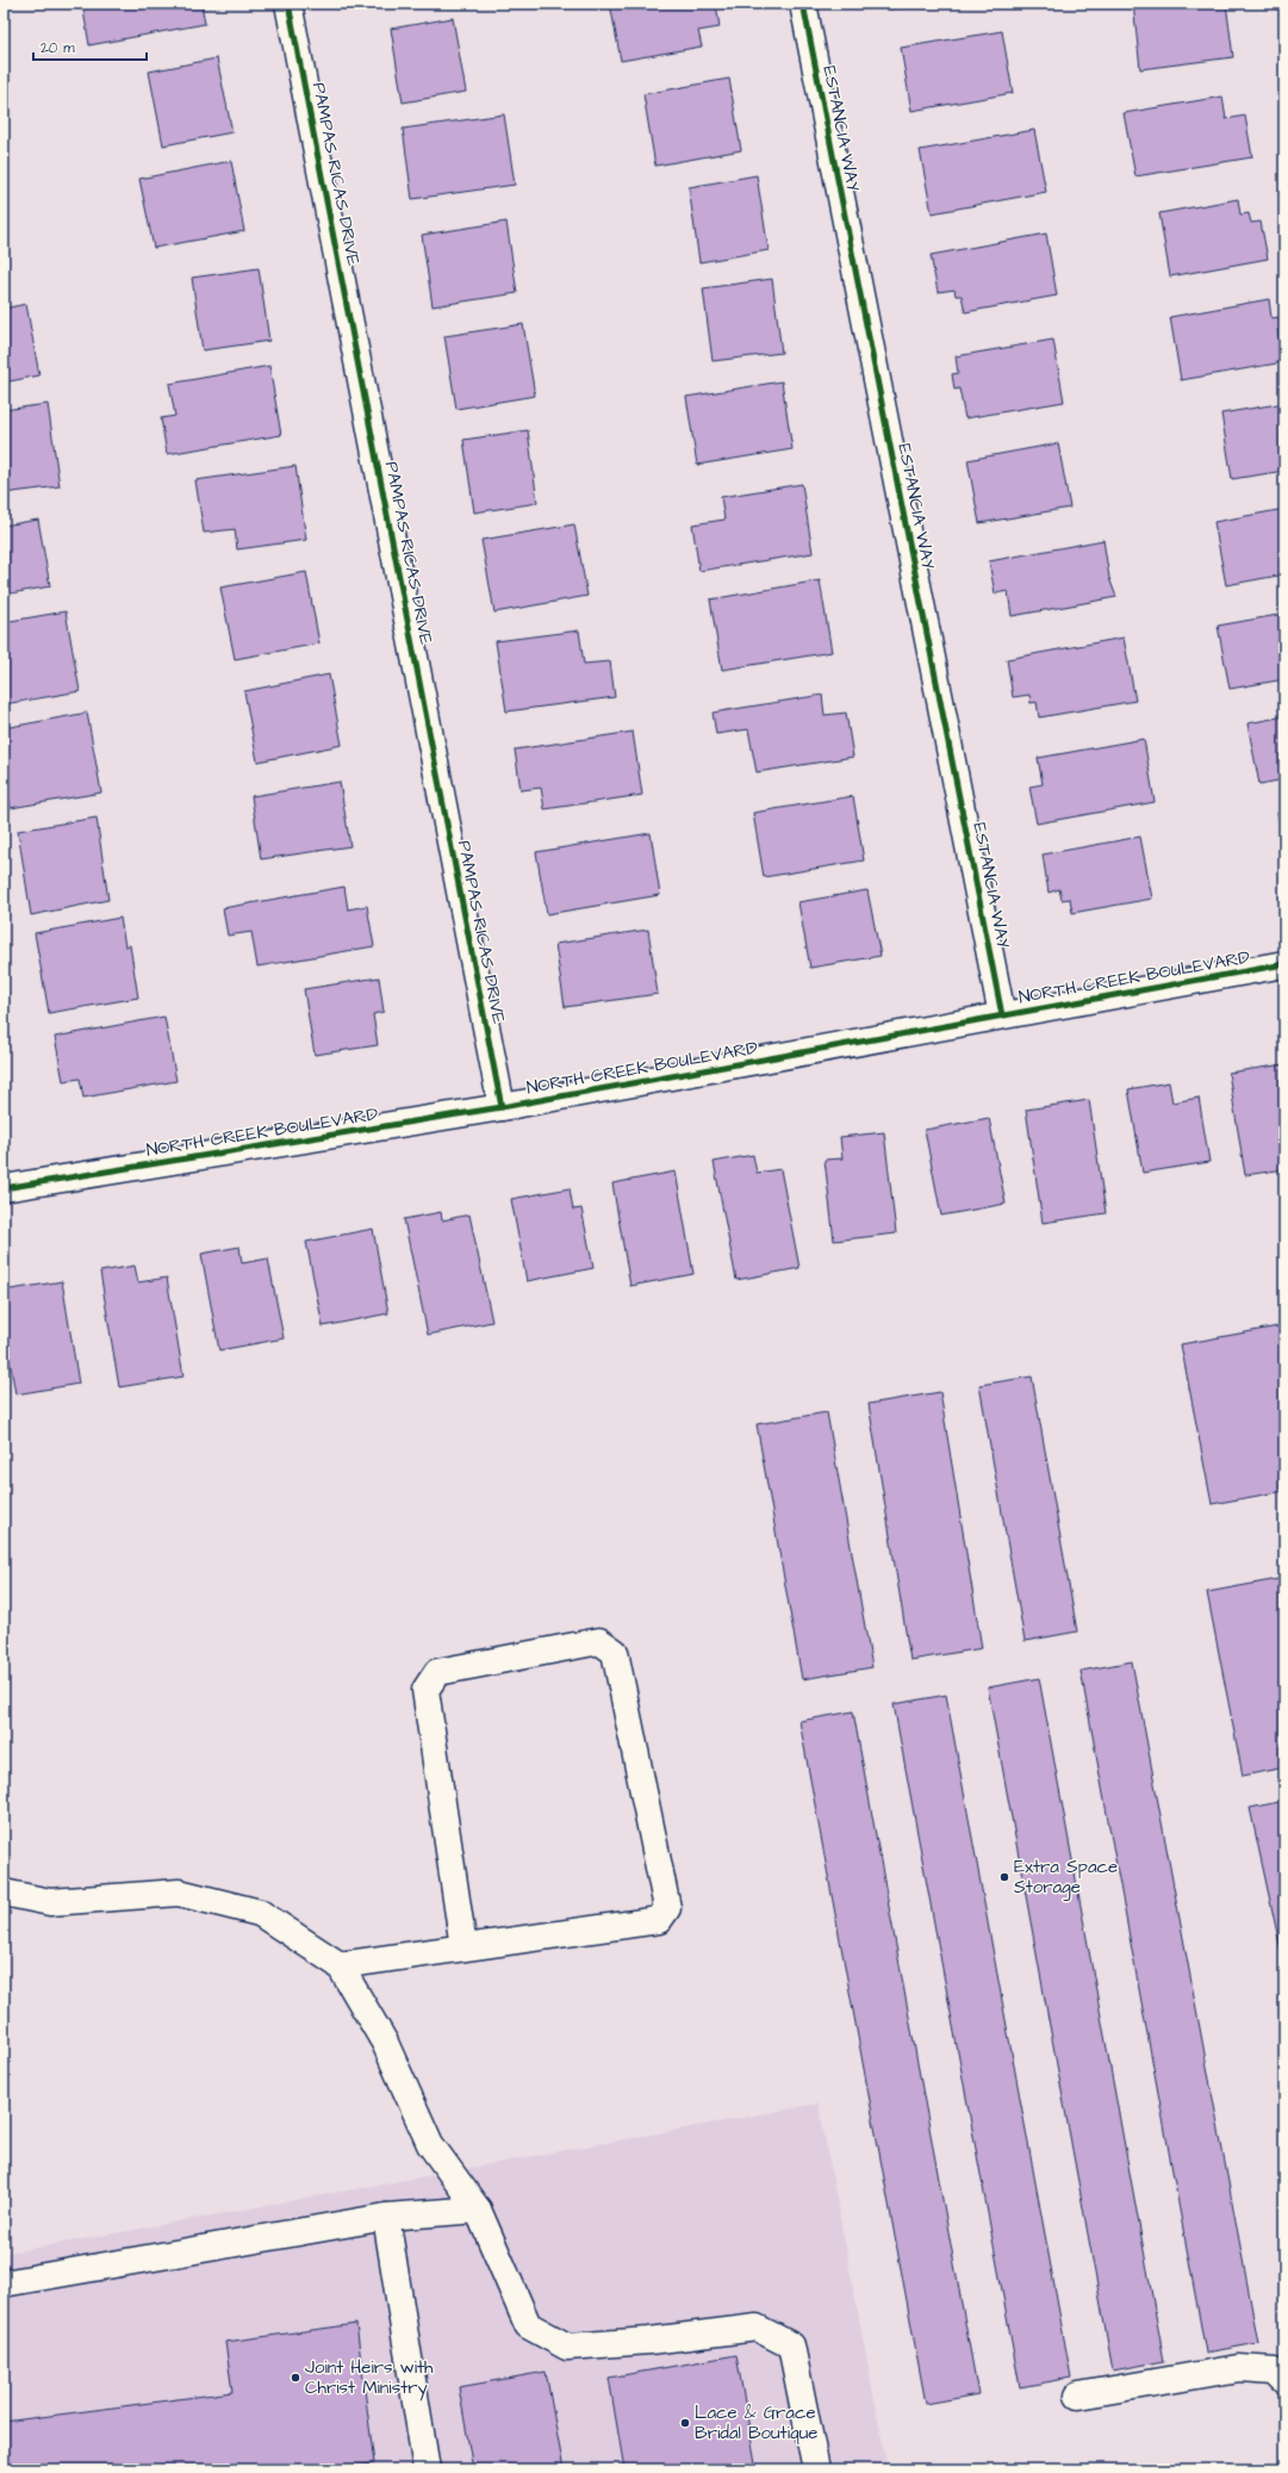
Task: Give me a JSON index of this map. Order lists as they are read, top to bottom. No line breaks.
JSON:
{"streets":{"street":["ESTANCIA WAY","PAMPAS RICAS DRIVE","NORTH CREEK BOULEVARD"]},"crossings":[["ESTANCIA WAY","NORTH CREEK BOULEVARD"],["PAMPAS RICAS DRIVE","NORTH CREEK BOULEVARD"]],"places":["Extra Space Storage","Joint Heirs with Christ Ministry","Lace & Grace Bridal Boutique"],"scale_bar":"20 m"}
